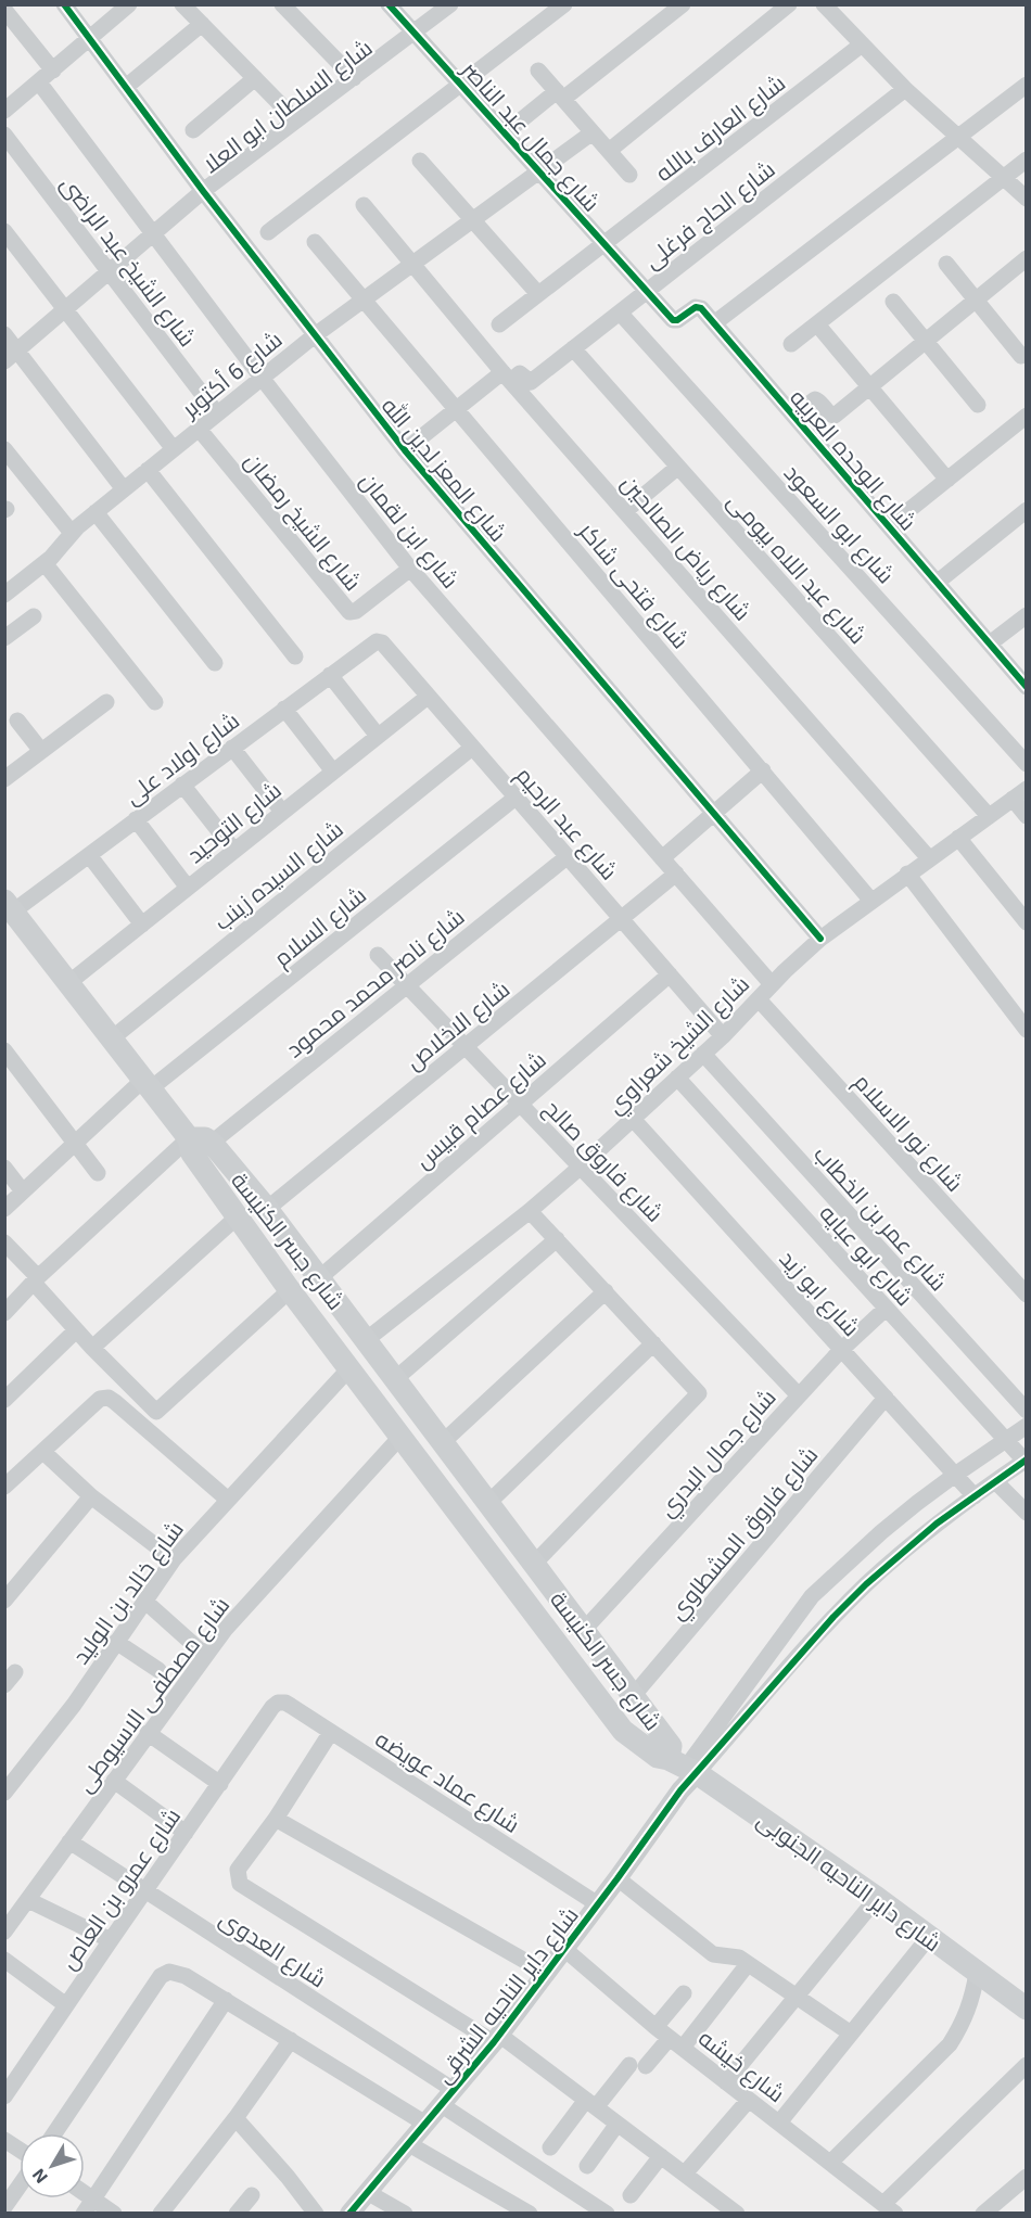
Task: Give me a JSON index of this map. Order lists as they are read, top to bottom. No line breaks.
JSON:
{"streets":{"main road":["شارع جسر الكنيسة","شارع داير الناحيه الجنوبى"],"street":["شارع السلطان ابو العلا","شارع العارف بالله","شارع جمال عبد الناصر","شارع الحاج فرغلى","شارع الشيخ عبد الراضى","شارع 6 أكتوبر","شارع الوحده العربيه","شارع المعز لدين الله","شارع الشيخ رمضان","شارع ابو السعود","شارع ابن لقمان","شارع رياض الصالحين","شارع عبد اللاه بيومى","شارع فتحى شاكر","شارع اولاد على","شارع التوحيد","شارع عبد الرحيم","شارع السيده زينب","شارع السلام","شارع ناصر محمد محمود","شارع الاخلاص","شارع الشيخ شعراوي","شارع عصام قبيس","شارع نور الاسلام","شارع فاروق صالح","شارع عمر بن الخطاب","شارع ابو عبايه","شارع ابو زيد","شارع جمال البدري","شارع فاروق المشطاوي","شارع خالد بن الوليد","شارع مصطفى الاسيوطى","شارع عماد عويضه","شارع عمرو بن العاص","شارع العدوى","شارع داير الناحيه الشرقى","شارع خيشه"]},"crossings":[["شارع السلطان ابو العلا","شارع جمال عبد الناصر"],["شارع السلطان ابو العلا","شارع الشيخ عبد الراضى"],["شارع السلطان ابو العلا","شارع المعز لدين الله"],["شارع السلطان ابو العلا","شارع ابن لقمان"],["شارع العارف بالله","شارع جمال عبد الناصر"],["شارع جمال عبد الناصر","شارع الحاج فرغلى"],["شارع جمال عبد الناصر","شارع 6 أكتوبر"],["شارع جمال عبد الناصر","شارع الوحده العربيه"],["شارع الحاج فرغلى","شارع الوحده العربيه"],["شارع الحاج فرغلى","شارع ابو السعود"],["شارع الحاج فرغلى","شارع رياض الصالحين"],["شارع الحاج فرغلى","شارع عبد اللاه بيومى"],["شارع الشيخ عبد الراضى","شارع 6 أكتوبر"],["شارع 6 أكتوبر","شارع المعز لدين الله"],["شارع 6 أكتوبر","شارع الشيخ رمضان"],["شارع 6 أكتوبر","شارع ابن لقمان"],["شارع 6 أكتوبر","شارع رياض الصالحين"],["شارع 6 أكتوبر","شارع فتحى شاكر"],["شارع المعز لدين الله","شارع الشيخ شعراوي"],["شارع الشيخ رمضان","شارع ابن لقمان"],["شارع ابن لقمان","شارع الاخلاص"],["شارع ابن لقمان","شارع الشيخ شعراوي"],["شارع رياض الصالحين","شارع الشيخ شعراوي"],["شارع عبد اللاه بيومى","شارع الشيخ شعراوي"],["شارع فتحى شاكر","شارع الشيخ شعراوي"],["شارع اولاد على","شارع عبد الرحيم"],["شارع اولاد على","شارع جسر الكنيسة"],["شارع التوحيد","شارع عبد الرحيم"],["شارع التوحيد","شارع جسر الكنيسة"],["شارع عبد الرحيم","شارع السيده زينب"],["شارع عبد الرحيم","شارع السلام"],["شارع عبد الرحيم","شارع ناصر محمد محمود"],["شارع عبد الرحيم","شارع الاخلاص"],["شارع عبد الرحيم","شارع الشيخ شعراوي"],["شارع عبد الرحيم","شارع عصام قبيس"],["شارع السيده زينب","شارع جسر الكنيسة"],["شارع السلام","شارع جسر الكنيسة"],["شارع ناصر محمد محمود","شارع فاروق صالح"],["شارع ناصر محمد محمود","شارع جسر الكنيسة"],["شارع الاخلاص","شارع فاروق صالح"],["شارع الاخلاص","شارع جسر الكنيسة"],["شارع الشيخ شعراوي","شارع نور الاسلام"],["شارع الشيخ شعراوي","شارع فاروق صالح"],["شارع الشيخ شعراوي","شارع عمر بن الخطاب"],["شارع الشيخ شعراوي","شارع جسر الكنيسة"],["شارع الشيخ شعراوي","شارع ابو عبايه"],["شارع الشيخ شعراوي","شارع ابو زيد"],["شارع عصام قبيس","شارع فاروق صالح"],["شارع عصام قبيس","شارع جسر الكنيسة"],["شارع فاروق صالح","شارع جمال البدري"],["شارع جسر الكنيسة","شارع جمال البدري"],["شارع جسر الكنيسة","شارع فاروق المشطاوي"],["شارع جسر الكنيسة","شارع خالد بن الوليد"],["شارع جسر الكنيسة","شارع مصطفى الاسيوطى"],["شارع جسر الكنيسة","شارع داير الناحيه الجنوبى"],["شارع جسر الكنيسة","شارع داير الناحيه الشرقى"],["شارع ابو عبايه","شارع جمال البدري"],["شارع ابو عبايه","شارع داير الناحيه الشرقى"],["شارع ابو زيد","شارع جمال البدري"],["شارع ابو زيد","شارع فاروق المشطاوي"],["شارع ابو زيد","شارع داير الناحيه الشرقى"],["شارع مصطفى الاسيوطى","شارع العدوى"],["شارع عماد عويضه","شارع عمرو بن العاص"],["شارع عماد عويضه","شارع داير الناحيه الشرقى"],["شارع داير الناحيه الجنوبى","شارع داير الناحيه الشرقى"],["شارع عمرو بن العاص","شارع العدوى"],["شارع العدوى","شارع داير الناحيه الشرقى"],["شارع داير الناحيه الشرقى","شارع خيشه"]],"north":"bottom left"}
